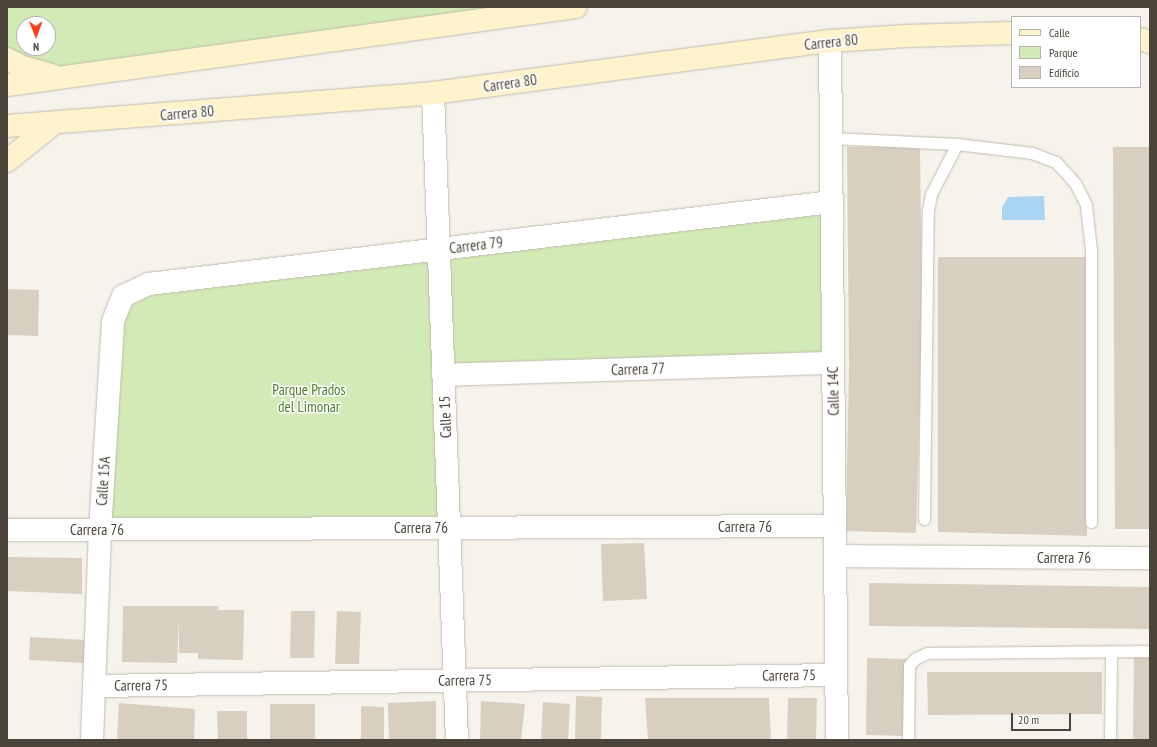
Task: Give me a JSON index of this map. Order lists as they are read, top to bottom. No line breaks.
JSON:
{"streets":{"main road":["Carrera 80"],"street":["Carrera 79","Carrera 77","Calle 14C","Calle 15","Calle 15A","Carrera 76","Carrera 75"]},"crossings":[["Carrera 80","Calle 14C"],["Carrera 80","Calle 15"],["Carrera 79","Calle 14C"],["Carrera 79","Calle 15"],["Carrera 79","Calle 15A"],["Carrera 77","Calle 14C"],["Carrera 77","Calle 15"],["Calle 14C","Carrera 76"],["Calle 14C","Carrera 75"],["Calle 15","Carrera 76"],["Calle 15","Carrera 75"],["Calle 15A","Carrera 76"],["Calle 15A","Carrera 75"]],"parks":["Parque Prados del Limonar"],"legend":["Calle","Parque","Edificio"],"scale_bar":"20 m","north":"bottom"}
